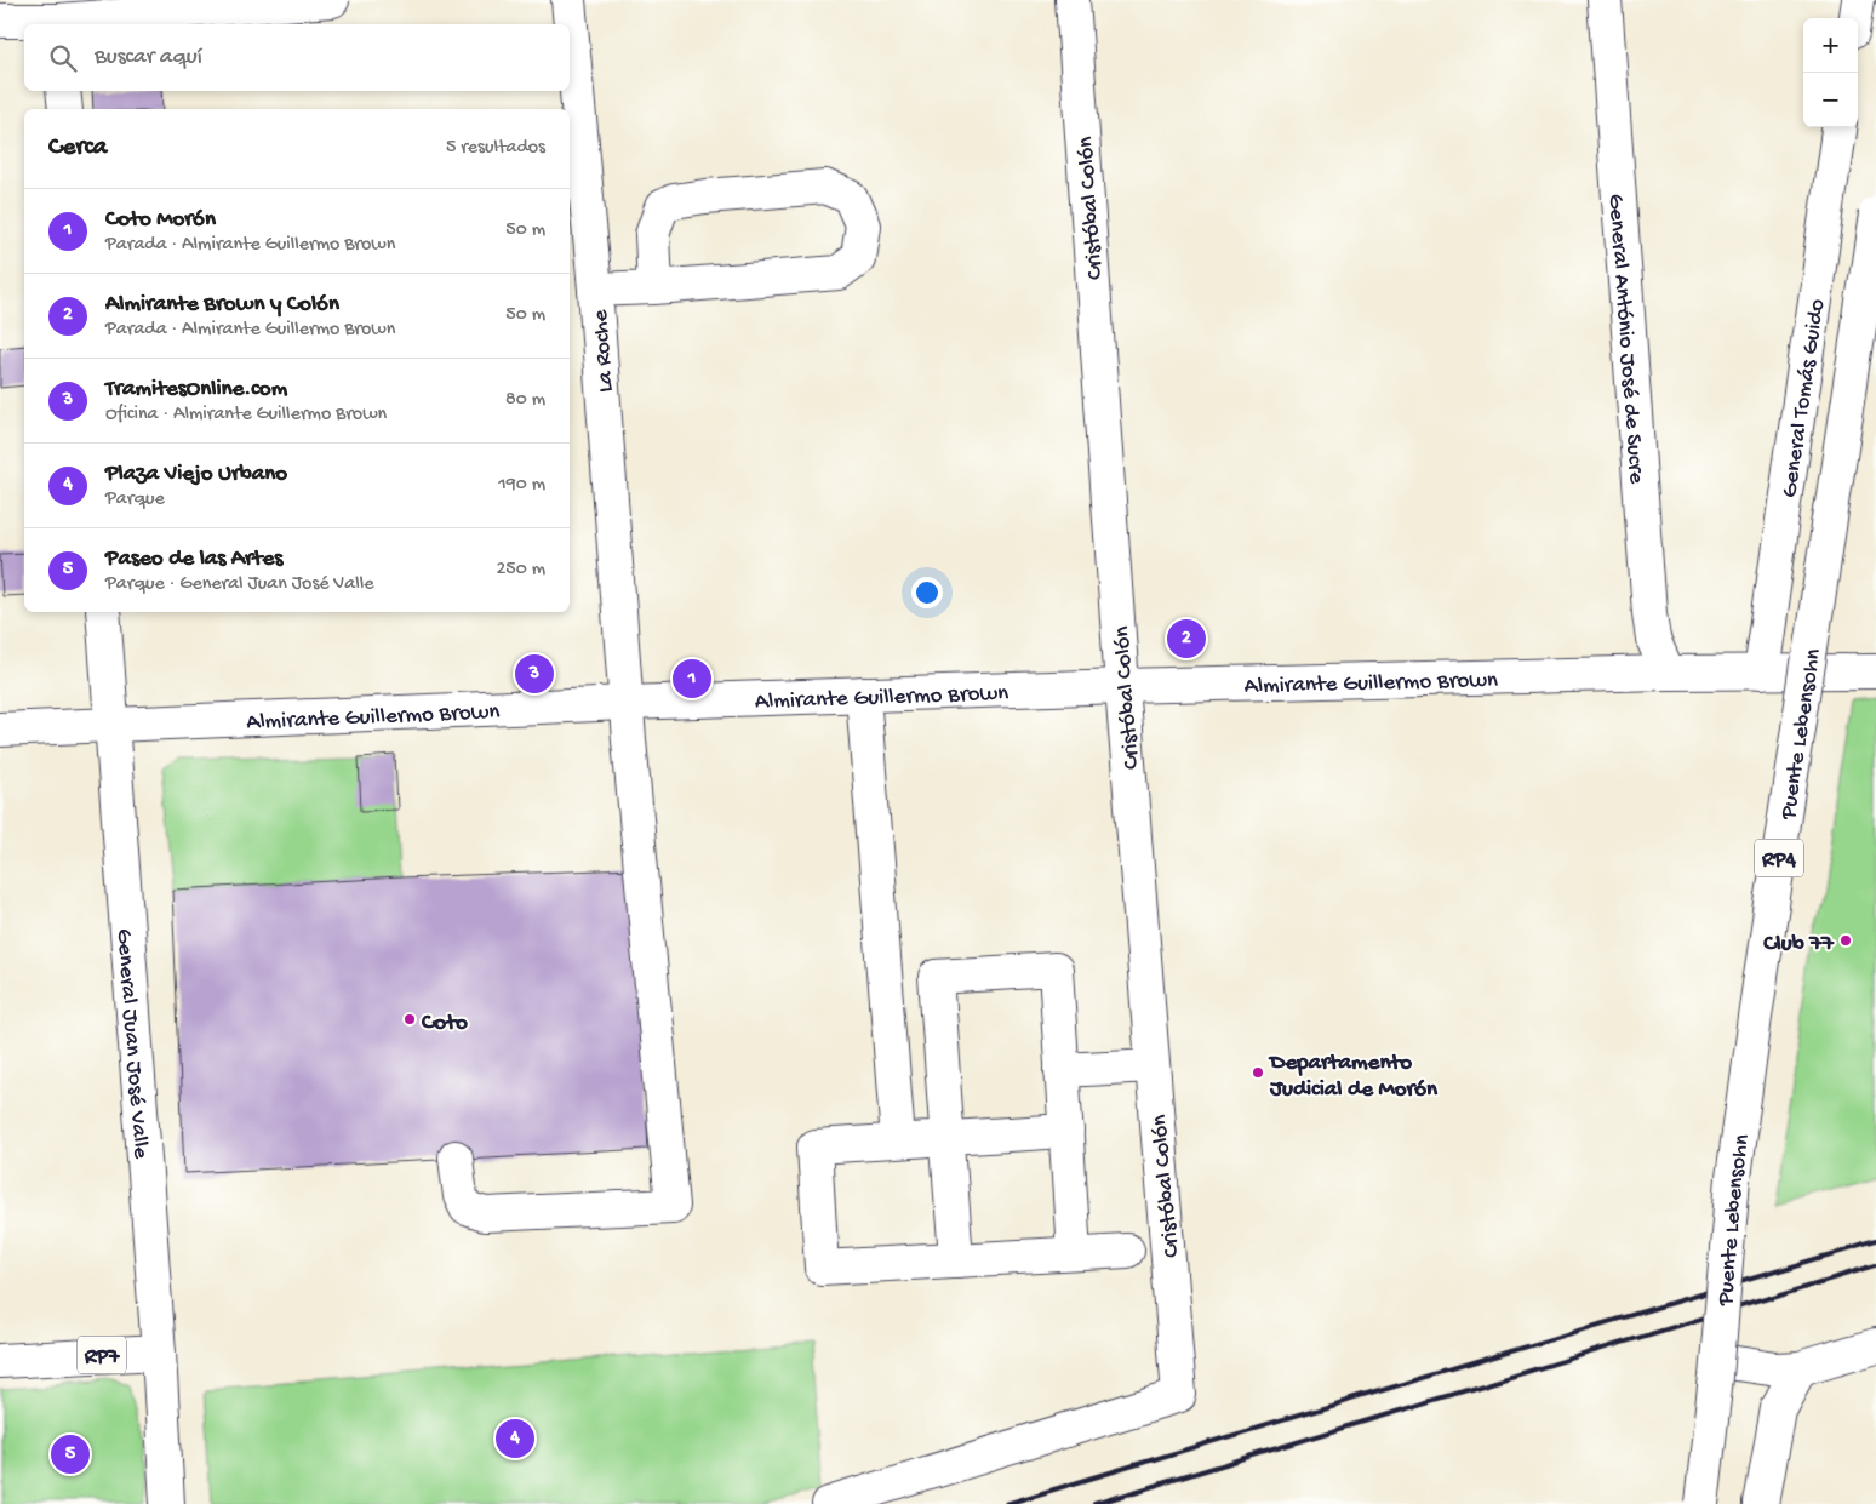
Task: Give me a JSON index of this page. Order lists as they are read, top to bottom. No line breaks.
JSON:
{"streets":{"street":["Cristóbal Colón","General António José de Sucre","La Roche","General Tomás Guido","Almirante Guillermo Brown","Puente Lebensohn","RP4","General Juan José Valle","RP7"]},"crossings":[["Cristóbal Colón","Almirante Guillermo Brown"],["General António José de Sucre","Almirante Guillermo Brown"],["La Roche","Almirante Guillermo Brown"],["General Tomás Guido","Almirante Guillermo Brown"],["Almirante Guillermo Brown","General Juan José Valle"],["General Juan José Valle","RP7"]],"places":["Club 77","Coto","Departamento Judicial de Morón"],"page":{"map_buttons":["+","−"],"search":"Buscar aquí","heading":["Cerca","5 resultados"],"list":[{"mark":"1","name":"Coto Morón","note":"Parada · Almirante Guillermo Brown","value":"50 m"},{"mark":"2","name":"Almirante Brown y Colón","note":"Parada · Almirante Guillermo Brown","value":"50 m"},{"mark":"3","name":"TramitesOnline.com","note":"Oficina · Almirante Guillermo Brown","value":"80 m"},{"mark":"4","name":"Plaza Viejo Urbano","note":"Parque","value":"190 m"},{"mark":"5","name":"Paseo de las Artes","note":"Parque · General Juan José Valle","value":"250 m"}],"pins":["2","3","1","4","5"]}}
